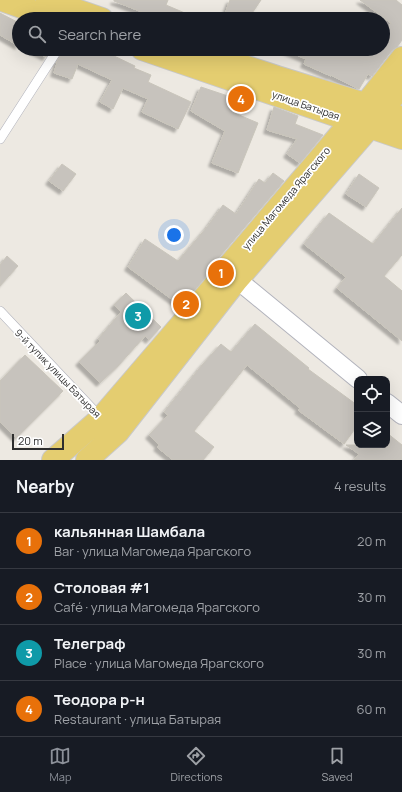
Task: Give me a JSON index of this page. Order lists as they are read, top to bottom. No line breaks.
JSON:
{"streets":{"main road":["улица Батырая","улица Магомеда Ярагского"],"lane":["9-й тупик улицы Батырая"]},"crossings":[["улица Батырая","улица Магомеда Ярагского"],["улица Магомеда Ярагского","9-й тупик улицы Батырая"]],"scale_bar":"20 m","page":{"search":"Search here","pins":["4","1","2","3"],"scale":"20 m","heading":["Nearby","4 results"],"list":[{"mark":"1","name":"кальянная Шамбала","note":"Bar · улица Магомеда Ярагского","value":"20 m"},{"mark":"2","name":"Столовая #1","note":"Café · улица Магомеда Ярагского","value":"30 m"},{"mark":"3","name":"Телеграф","note":"Place · улица Магомеда Ярагского","value":"30 m"},{"mark":"4","name":"Теодора р-н","note":"Restaurant · улица Батырая","value":"60 m"}],"nav":["Map","Directions","Saved"]}}
